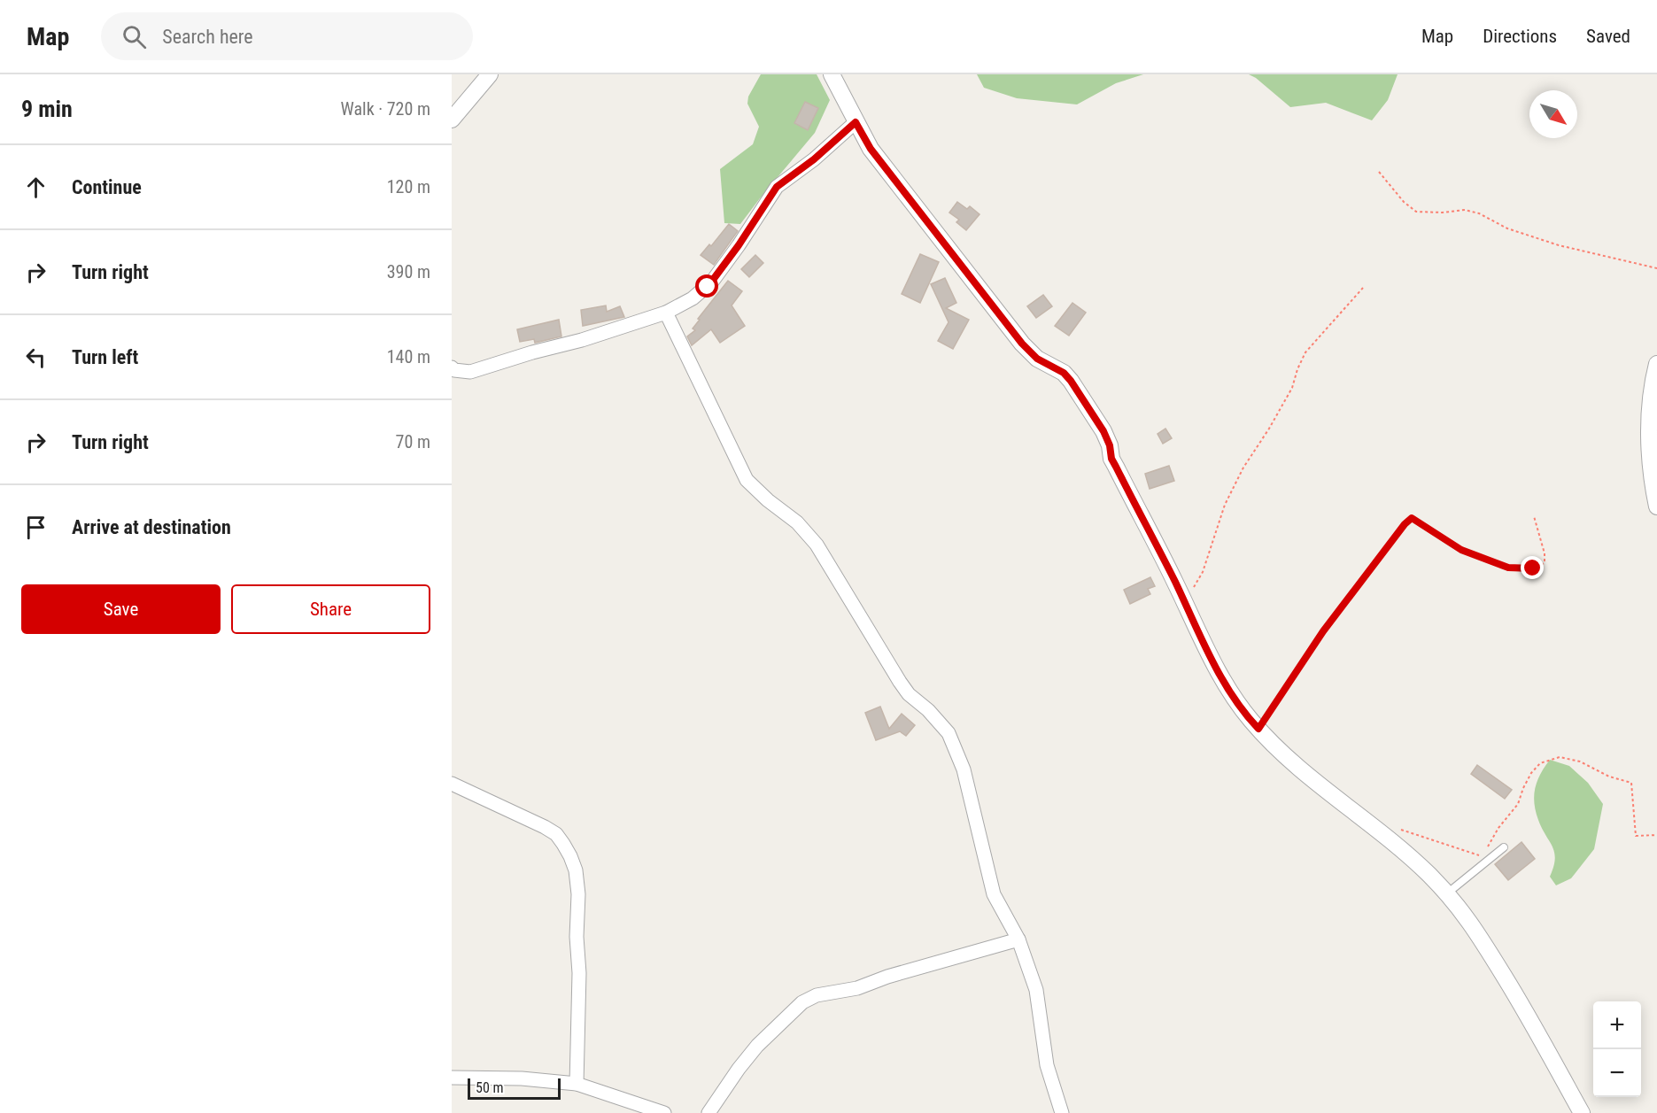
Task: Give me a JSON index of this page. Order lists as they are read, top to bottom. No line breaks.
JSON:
{"scale_bar":"50 m","north":"bottom right","page":{"header":"Map","search":"Search here","nav":["Map","Directions","Saved"],"heading":["9 min","Walk · 720 m"],"list":[["Continue","120 m"],["Turn right","390 m"],["Turn left","140 m"],["Turn right","70 m"],"Arrive at destination"],"buttons":["Save","Share"],"map_buttons":["+","−"],"scale":"50 m"}}
